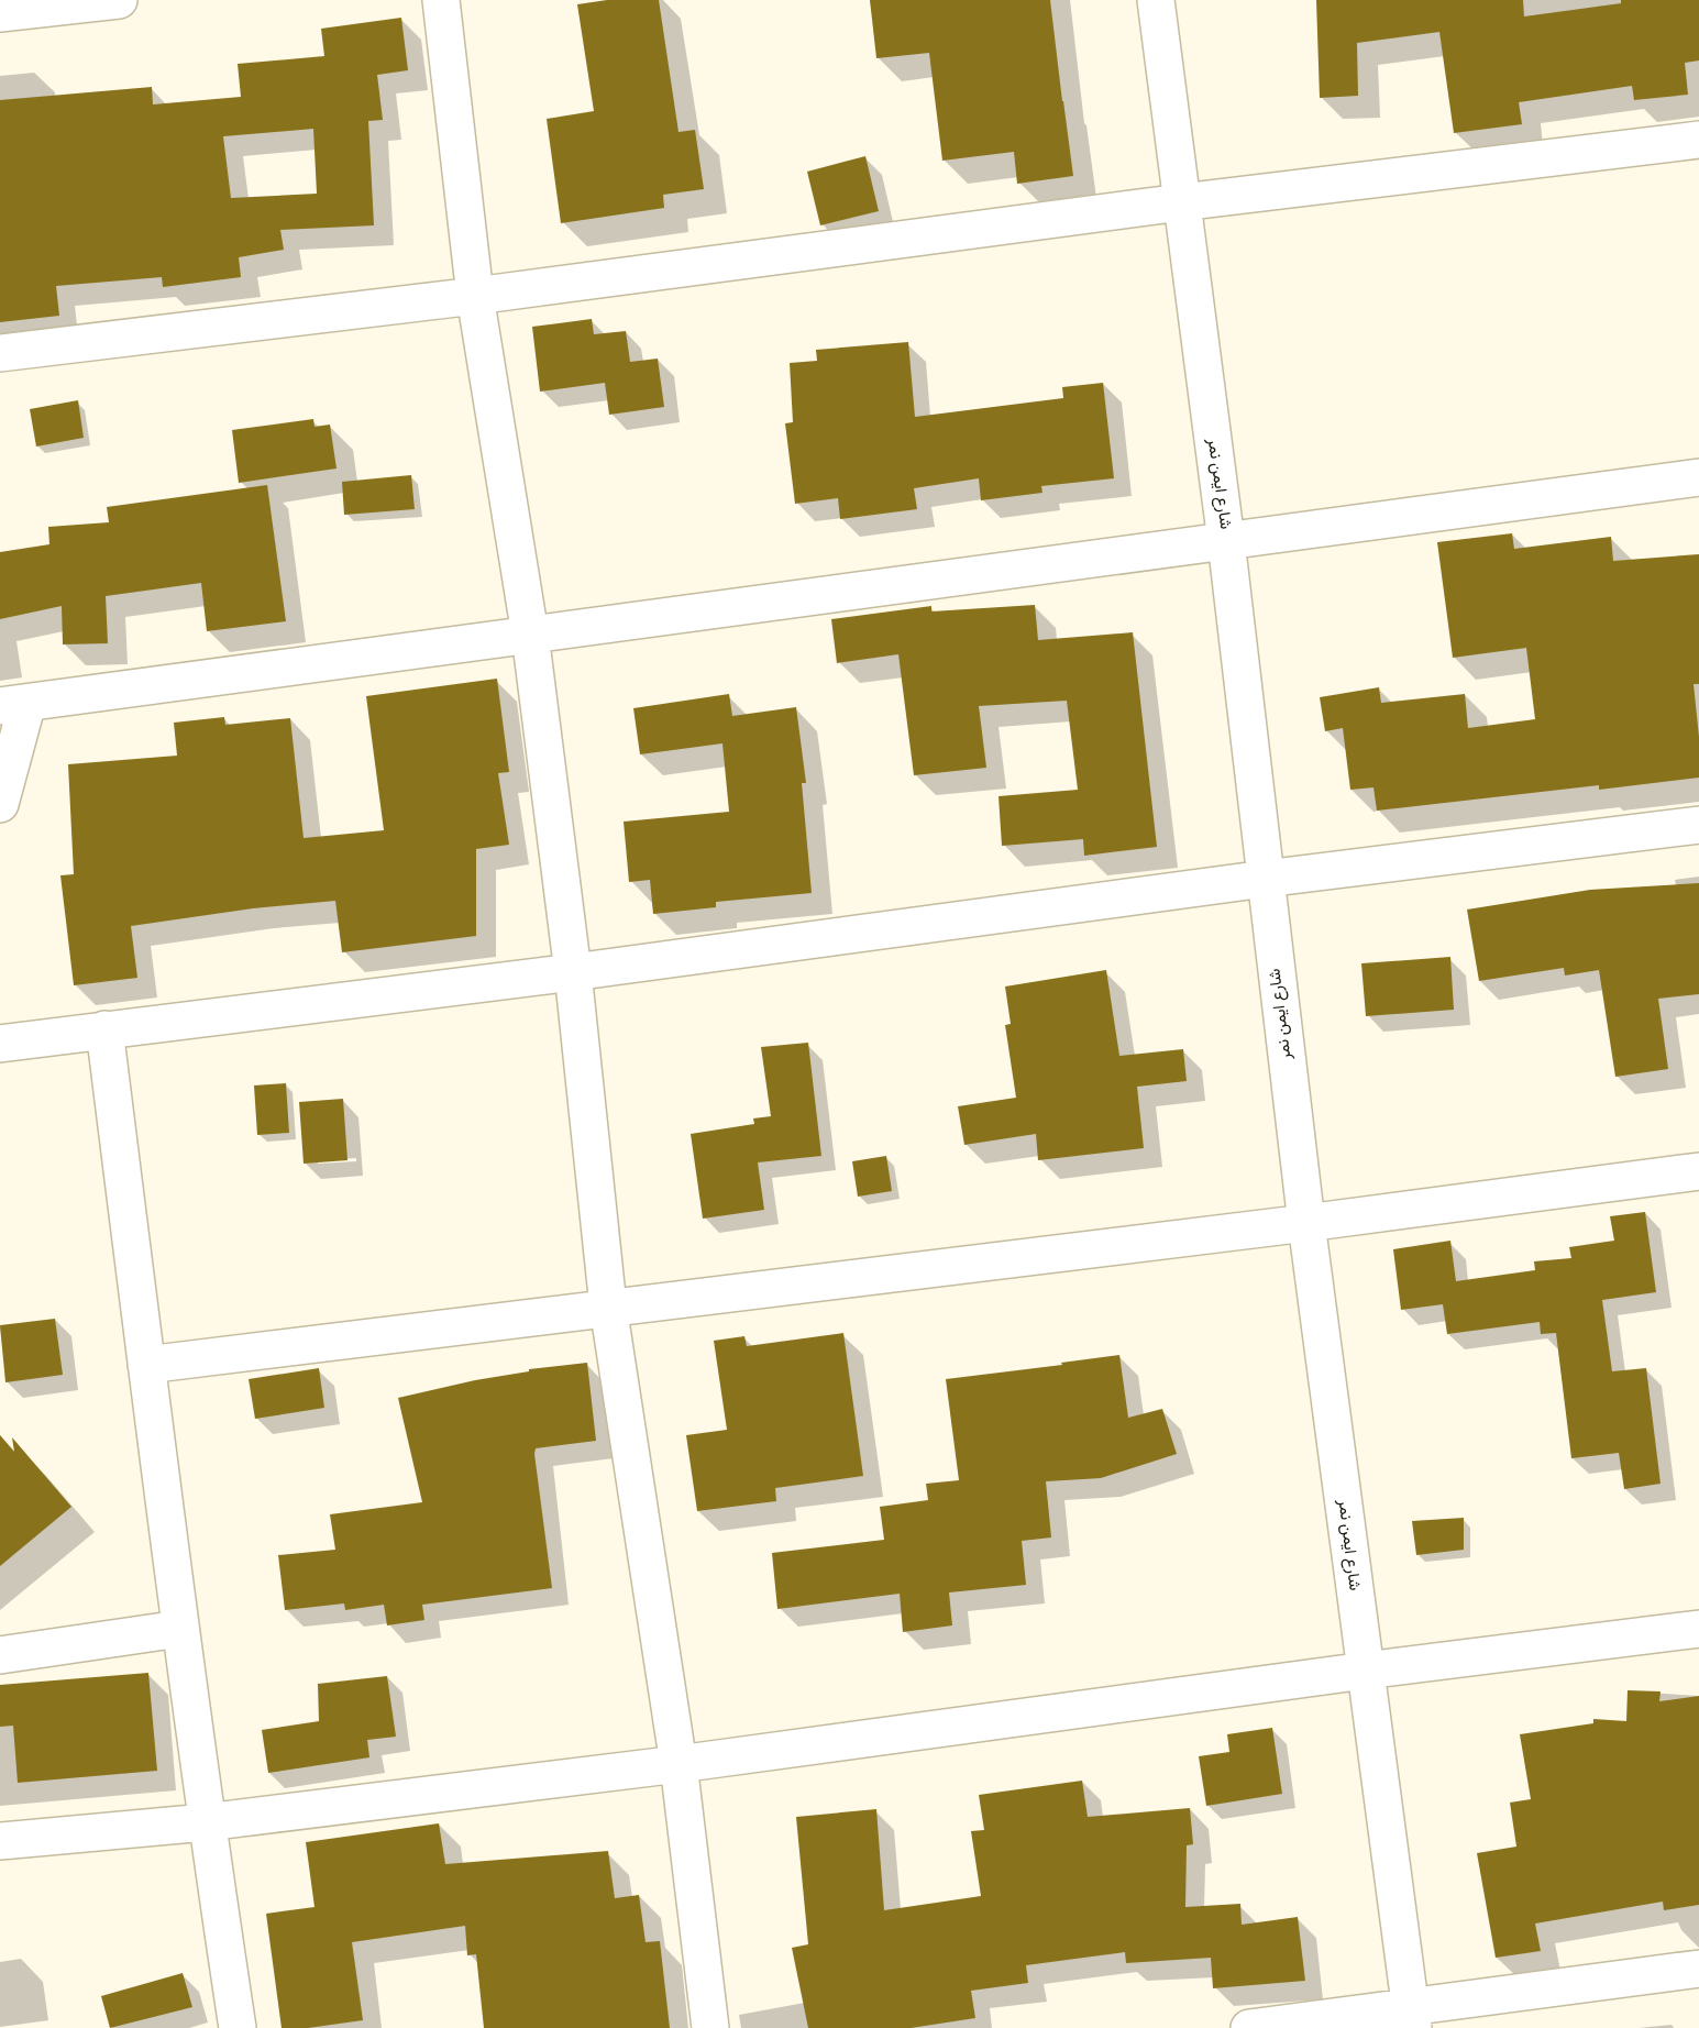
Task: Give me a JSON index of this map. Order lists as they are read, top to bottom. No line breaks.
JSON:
{"streets":{"street":["شارع ايمن نمر"]}}
